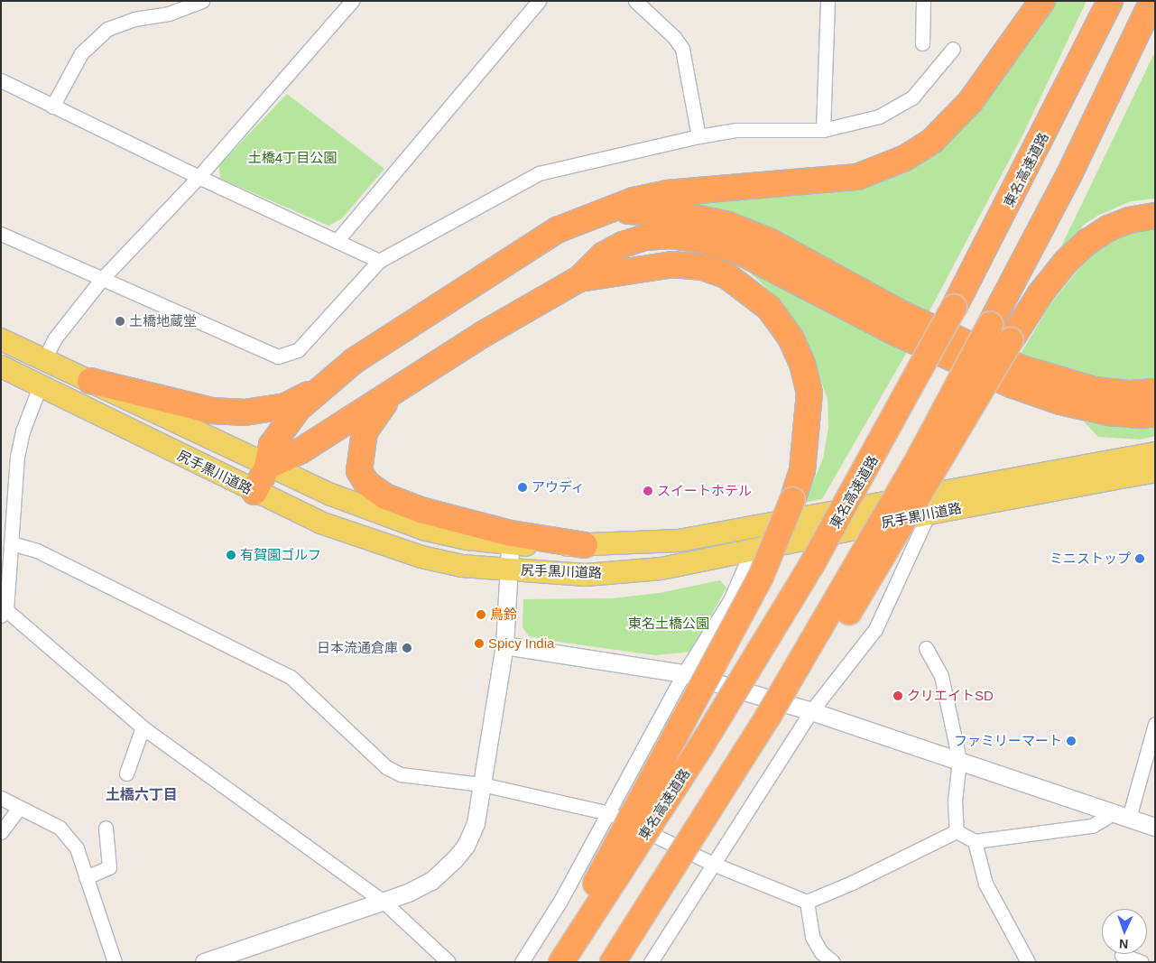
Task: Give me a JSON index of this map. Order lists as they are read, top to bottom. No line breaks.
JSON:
{"streets":{"highway":["東名高速道路"],"main road":["尻手黒川道路"]},"districts":["土橋六丁目"],"parks":["土橋4丁目公園","東名土橋公園"],"places":["土橋地蔵堂","アウディ","スイートホテル","有賀園ゴルフ","ミニストップ","鳥鈴","Spicy India","日本流通倉庫","クリエイトSD","ファミリーマート"],"north":"bottom"}
